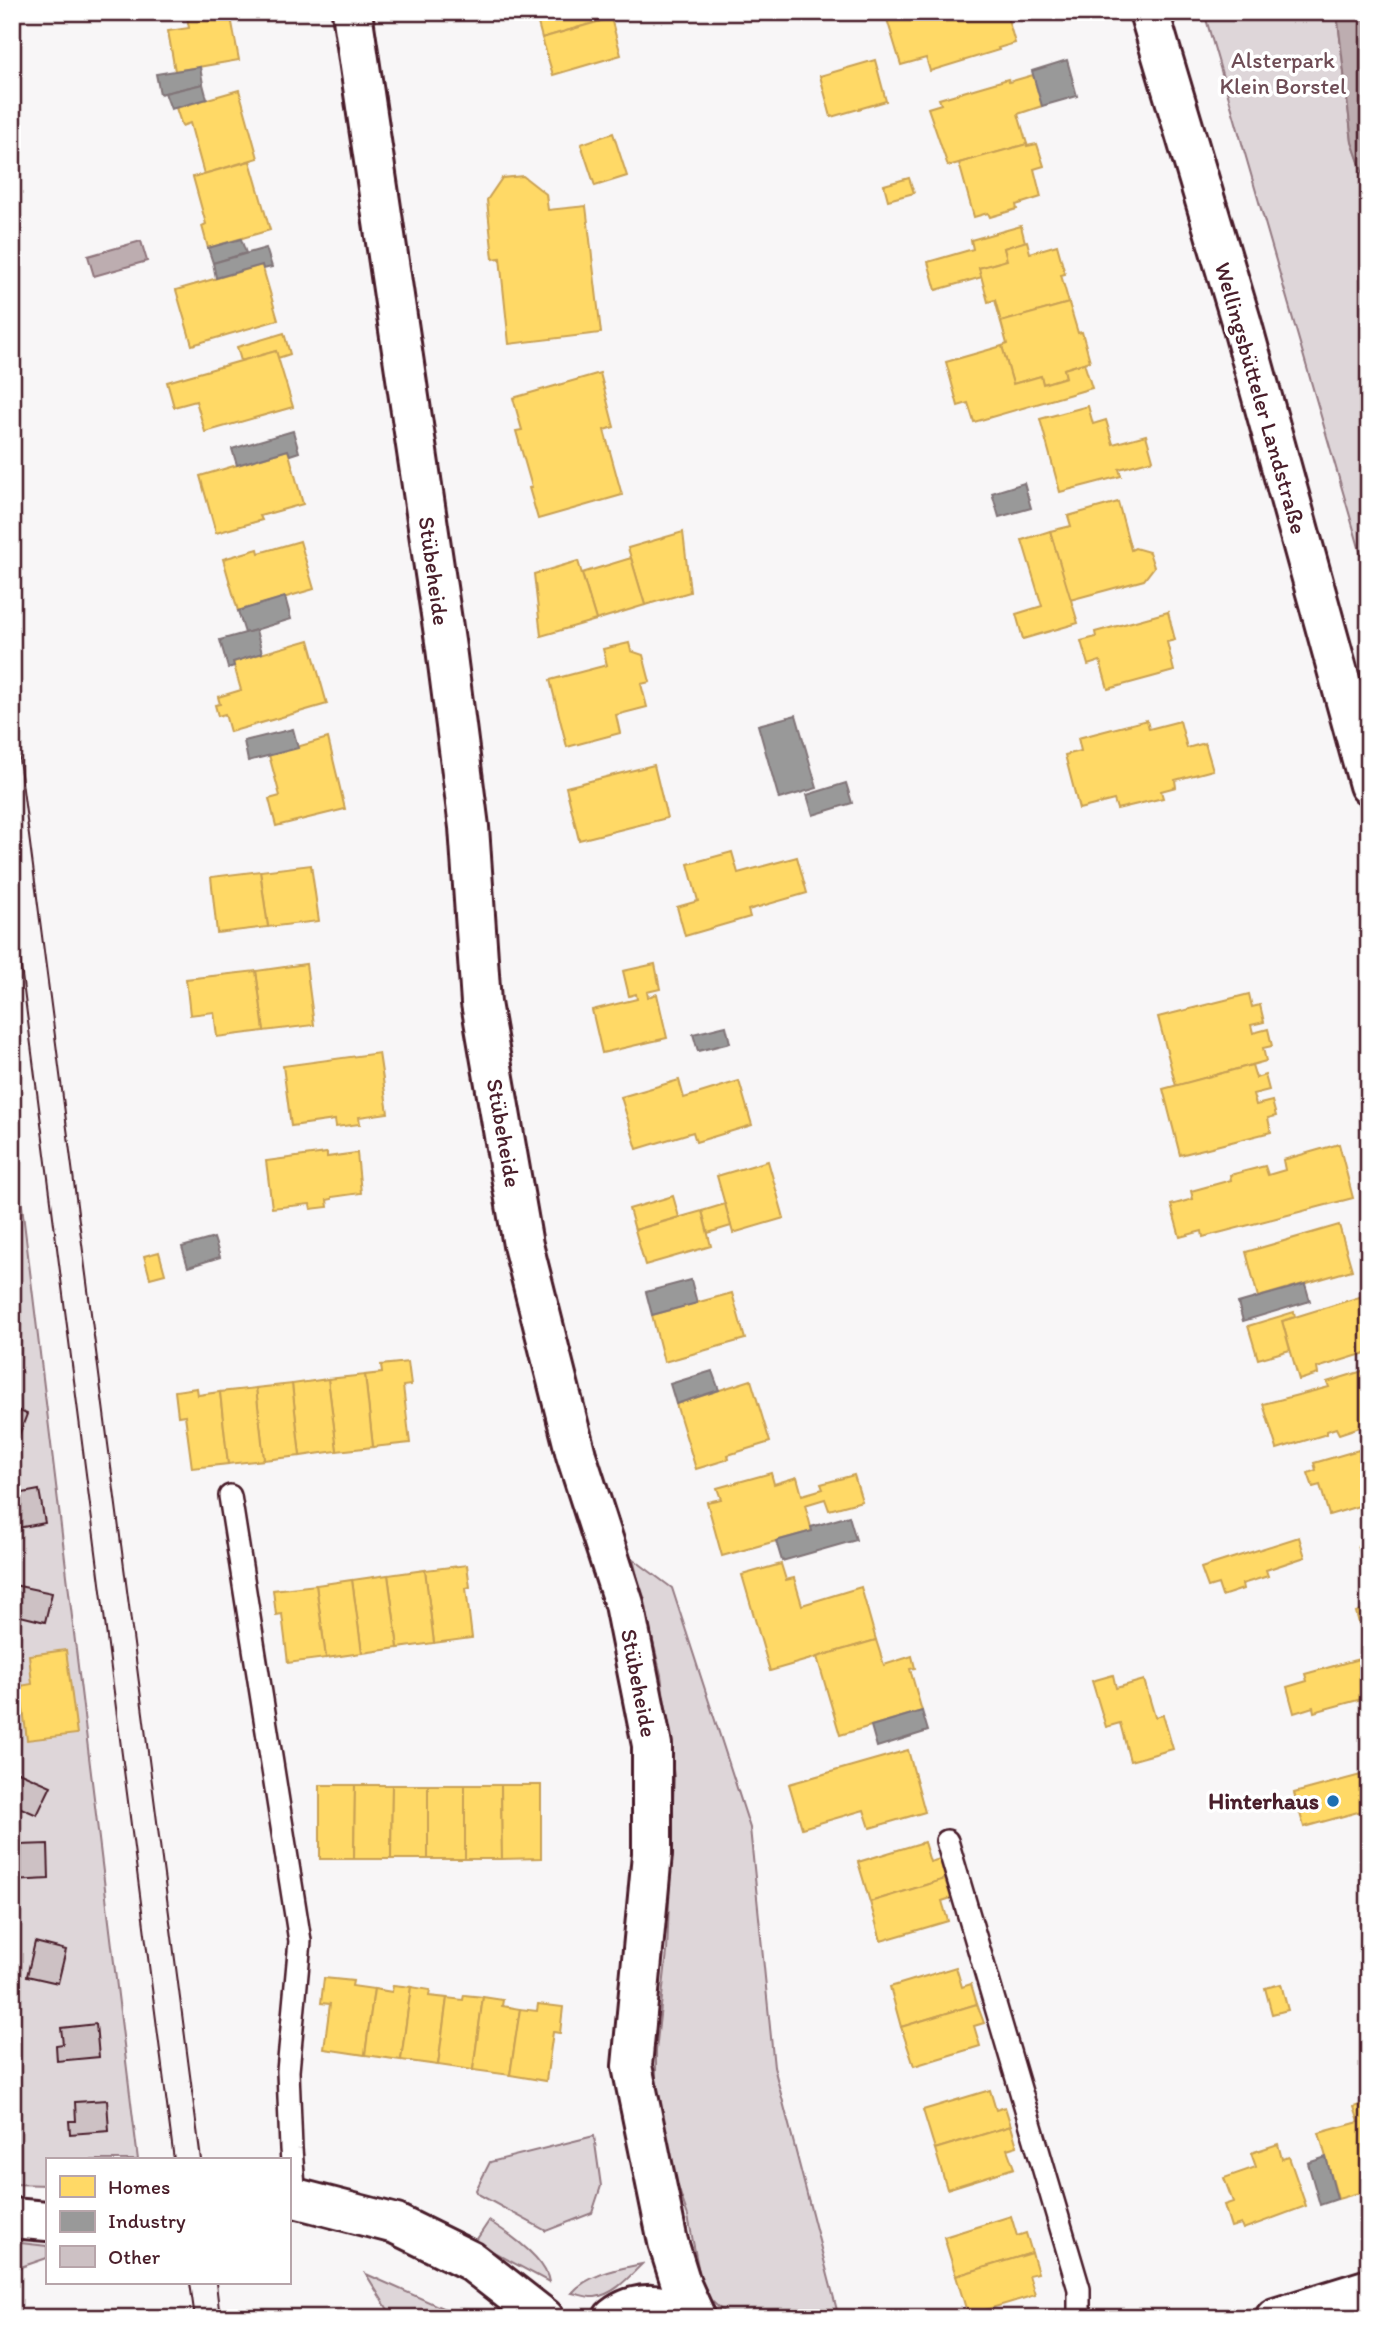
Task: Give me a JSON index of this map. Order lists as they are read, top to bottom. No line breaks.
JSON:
{"streets":{"street":["Wellingsbütteler Landstraße","Stübeheide"]},"parks":["Alsterpark Klein Borstel"],"places":["Hinterhaus"],"legend":["Homes","Industry","Other"]}
